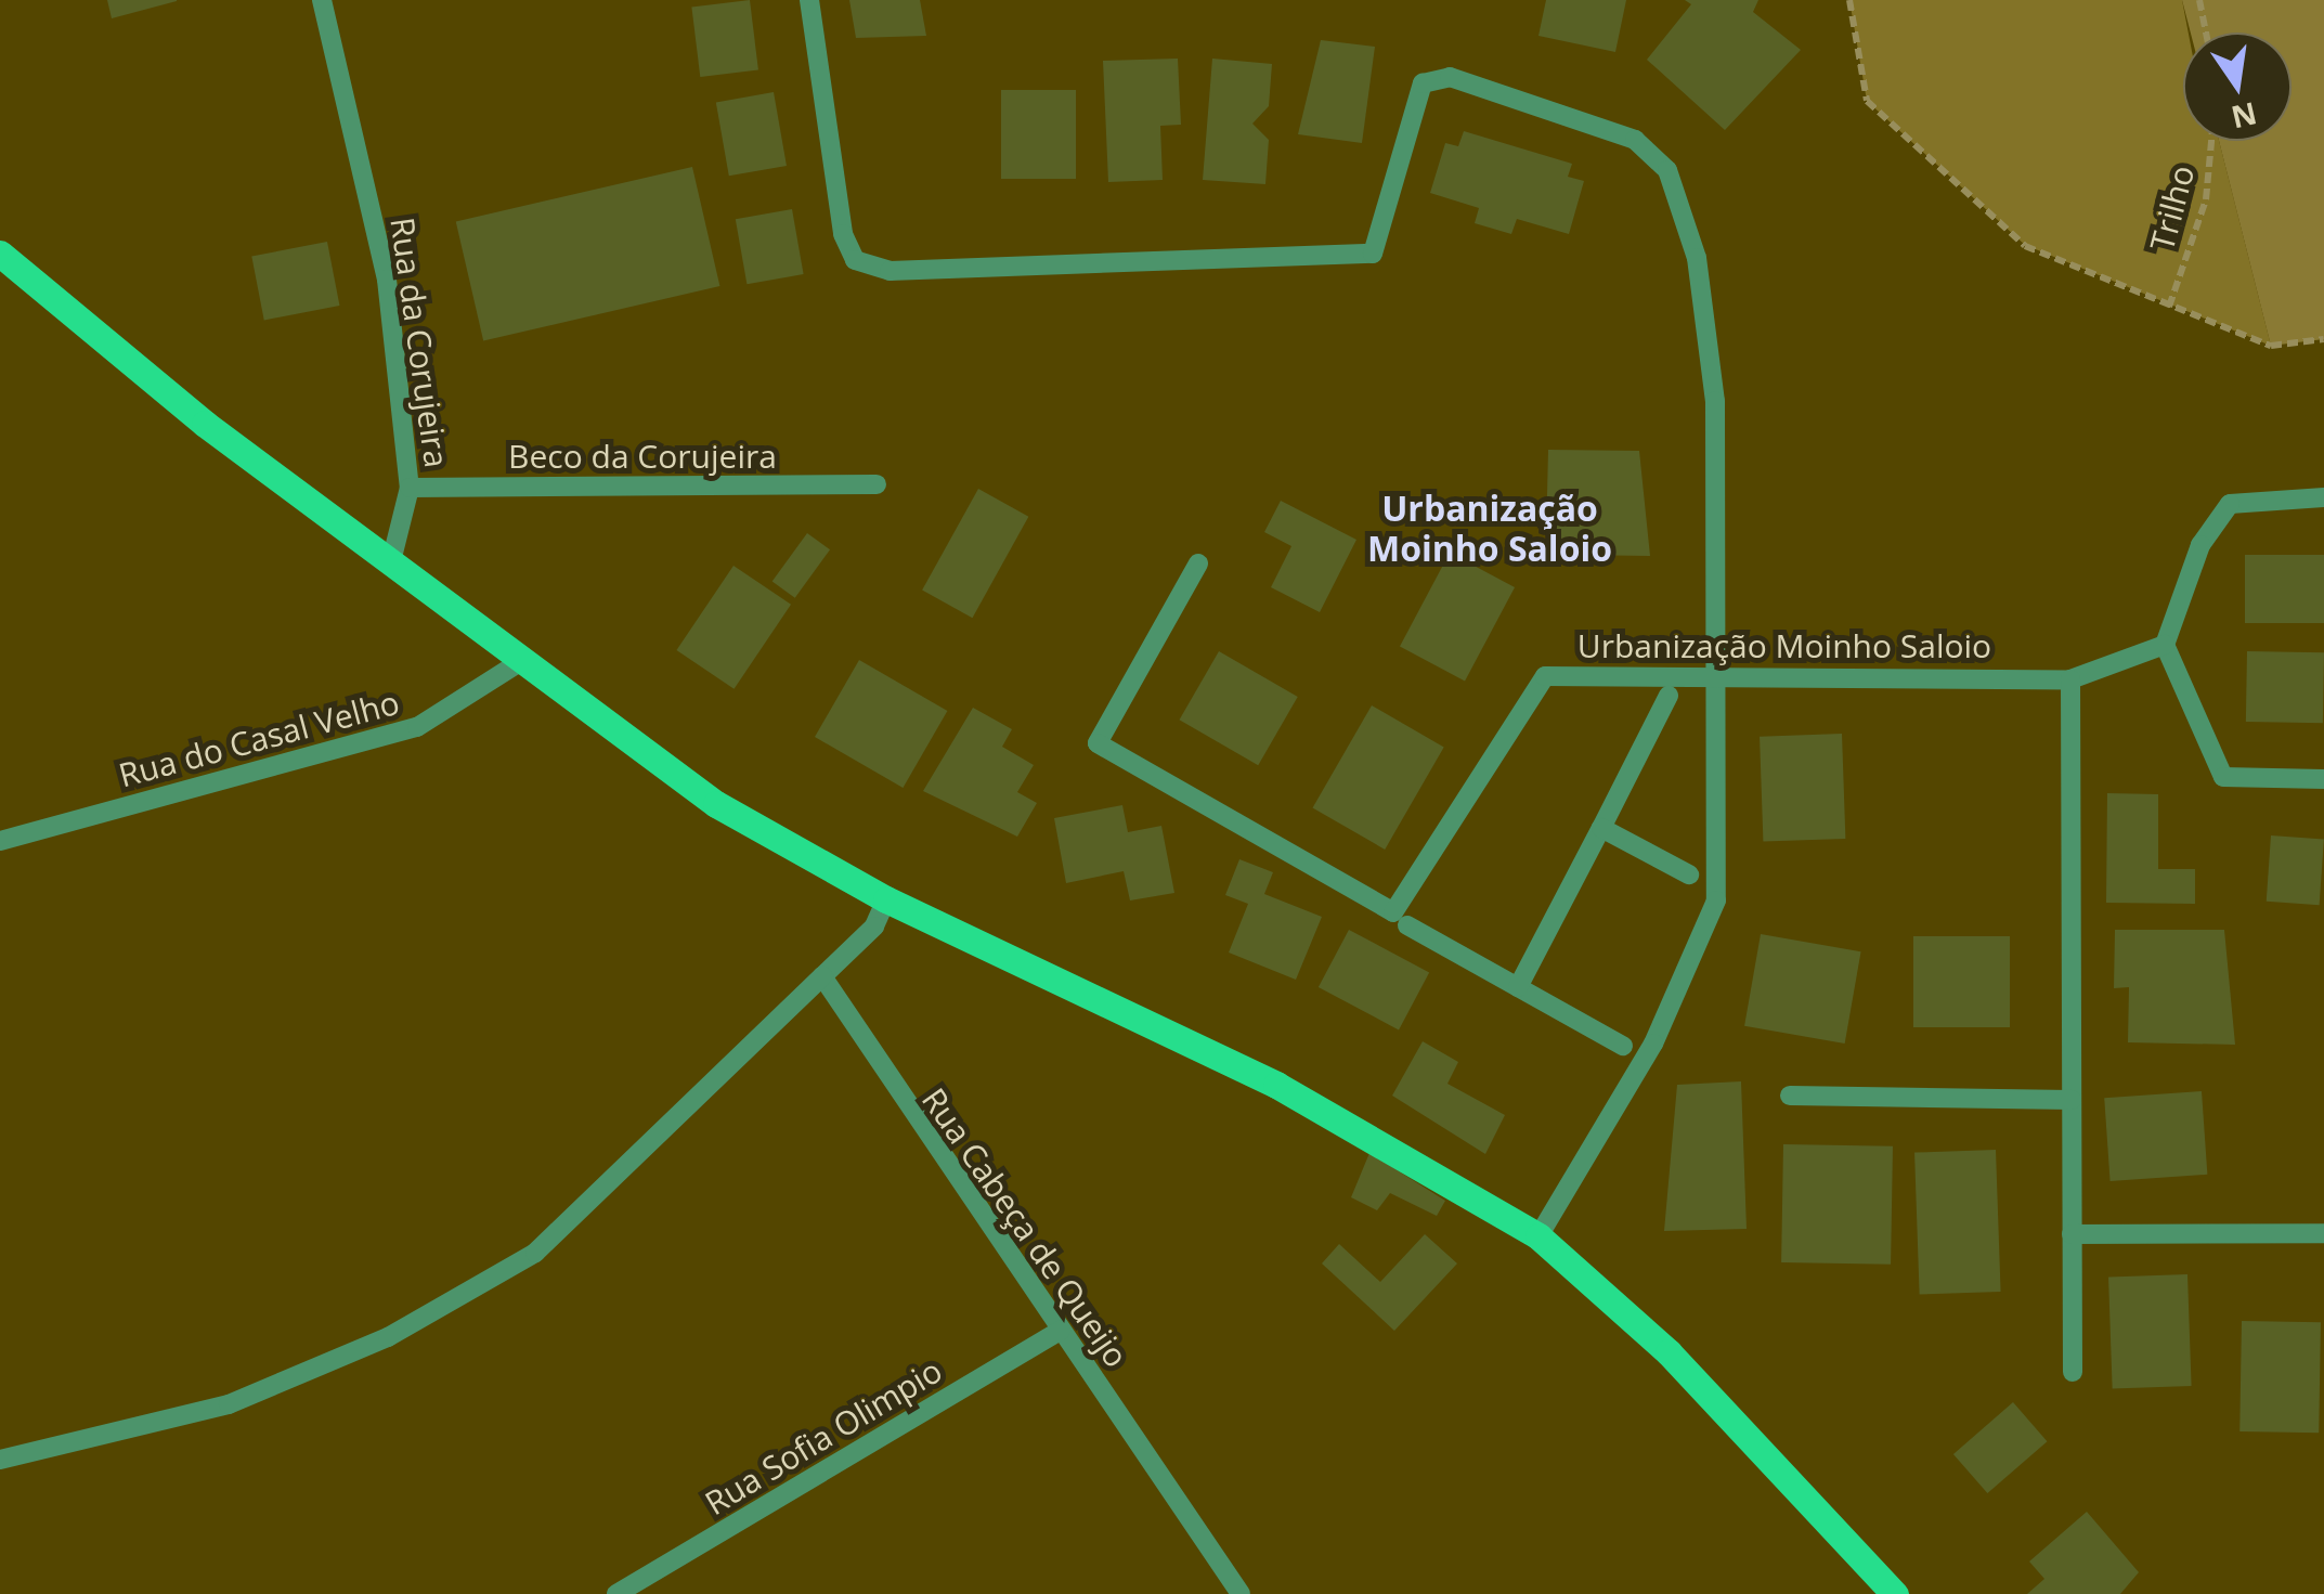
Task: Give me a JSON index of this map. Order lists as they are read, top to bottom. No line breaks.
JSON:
{"streets":{"street":["Rua da Corujeira","Beco da Corujeira","Urbanização Moinho Saloio","Rua do Casal Velho","Rua Cabeça de Queijo","Rua Sofia Olimpio"],"path":["Trilho"]},"crossings":[["Rua da Corujeira","Beco da Corujeira"],["Rua Cabeça de Queijo","Rua Sofia Olimpio"]],"districts":["Urbanização Moinho Saloio"],"north":"bottom"}
